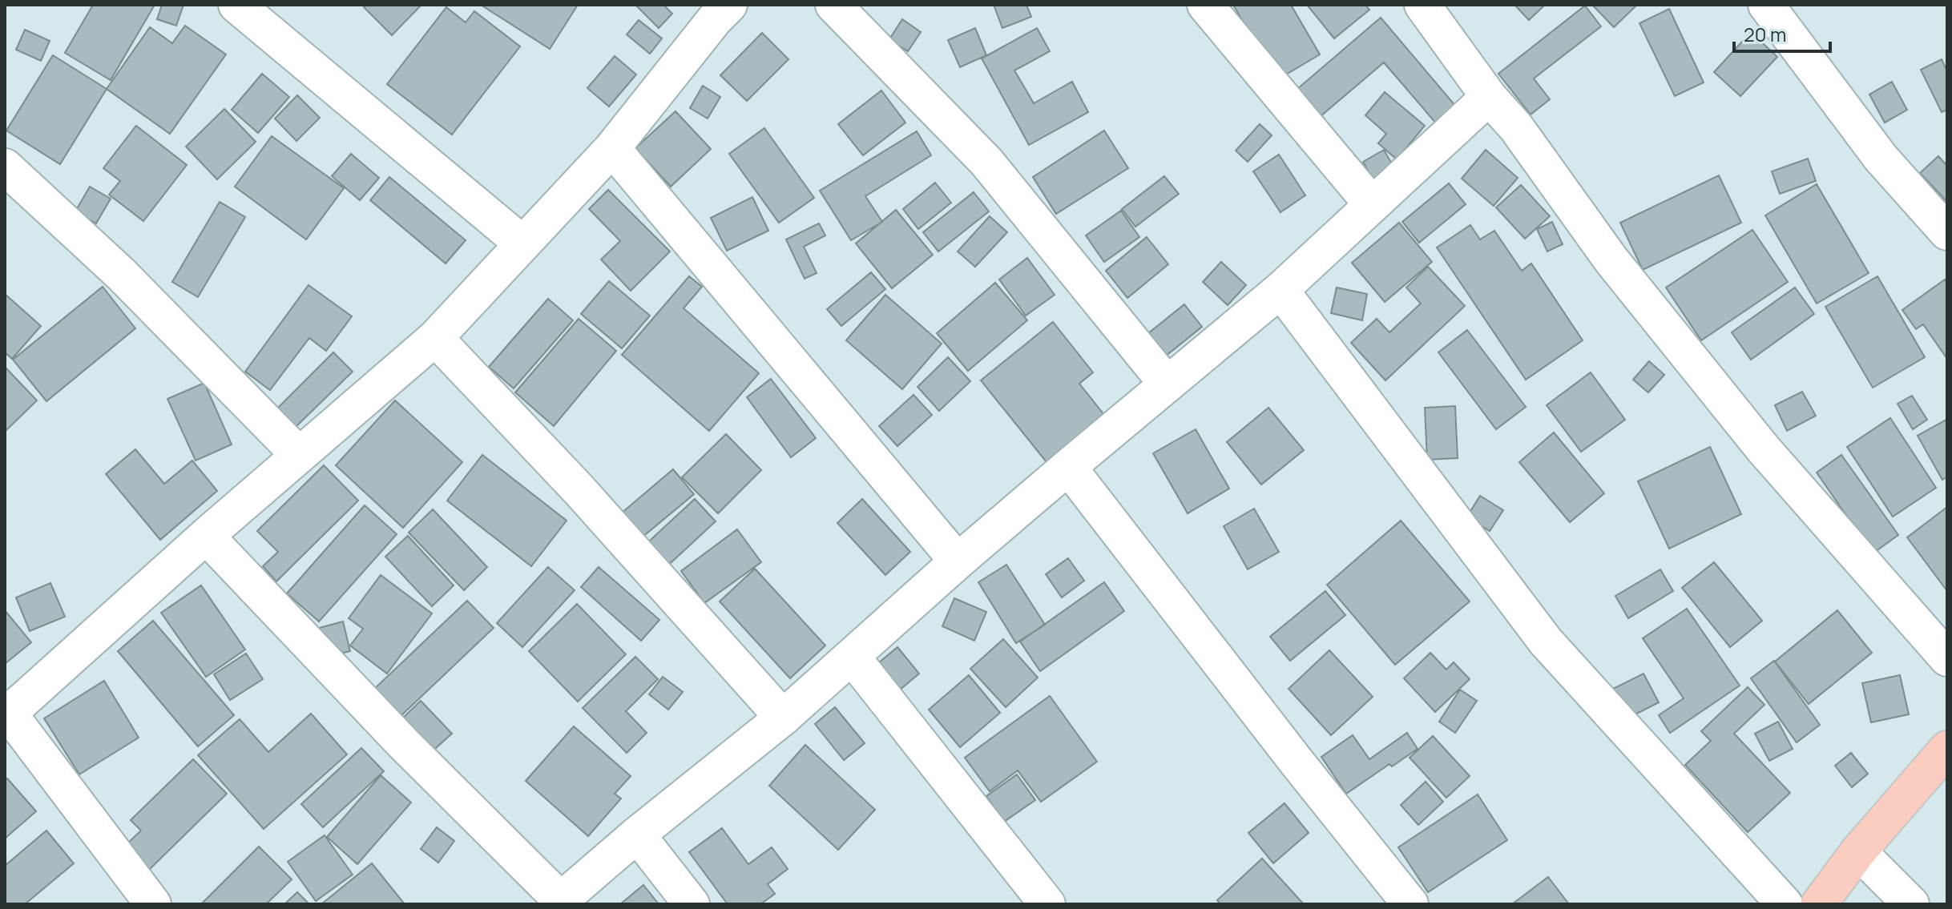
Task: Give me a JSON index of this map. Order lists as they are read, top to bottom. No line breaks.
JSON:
{"scale_bar":"20 m"}
